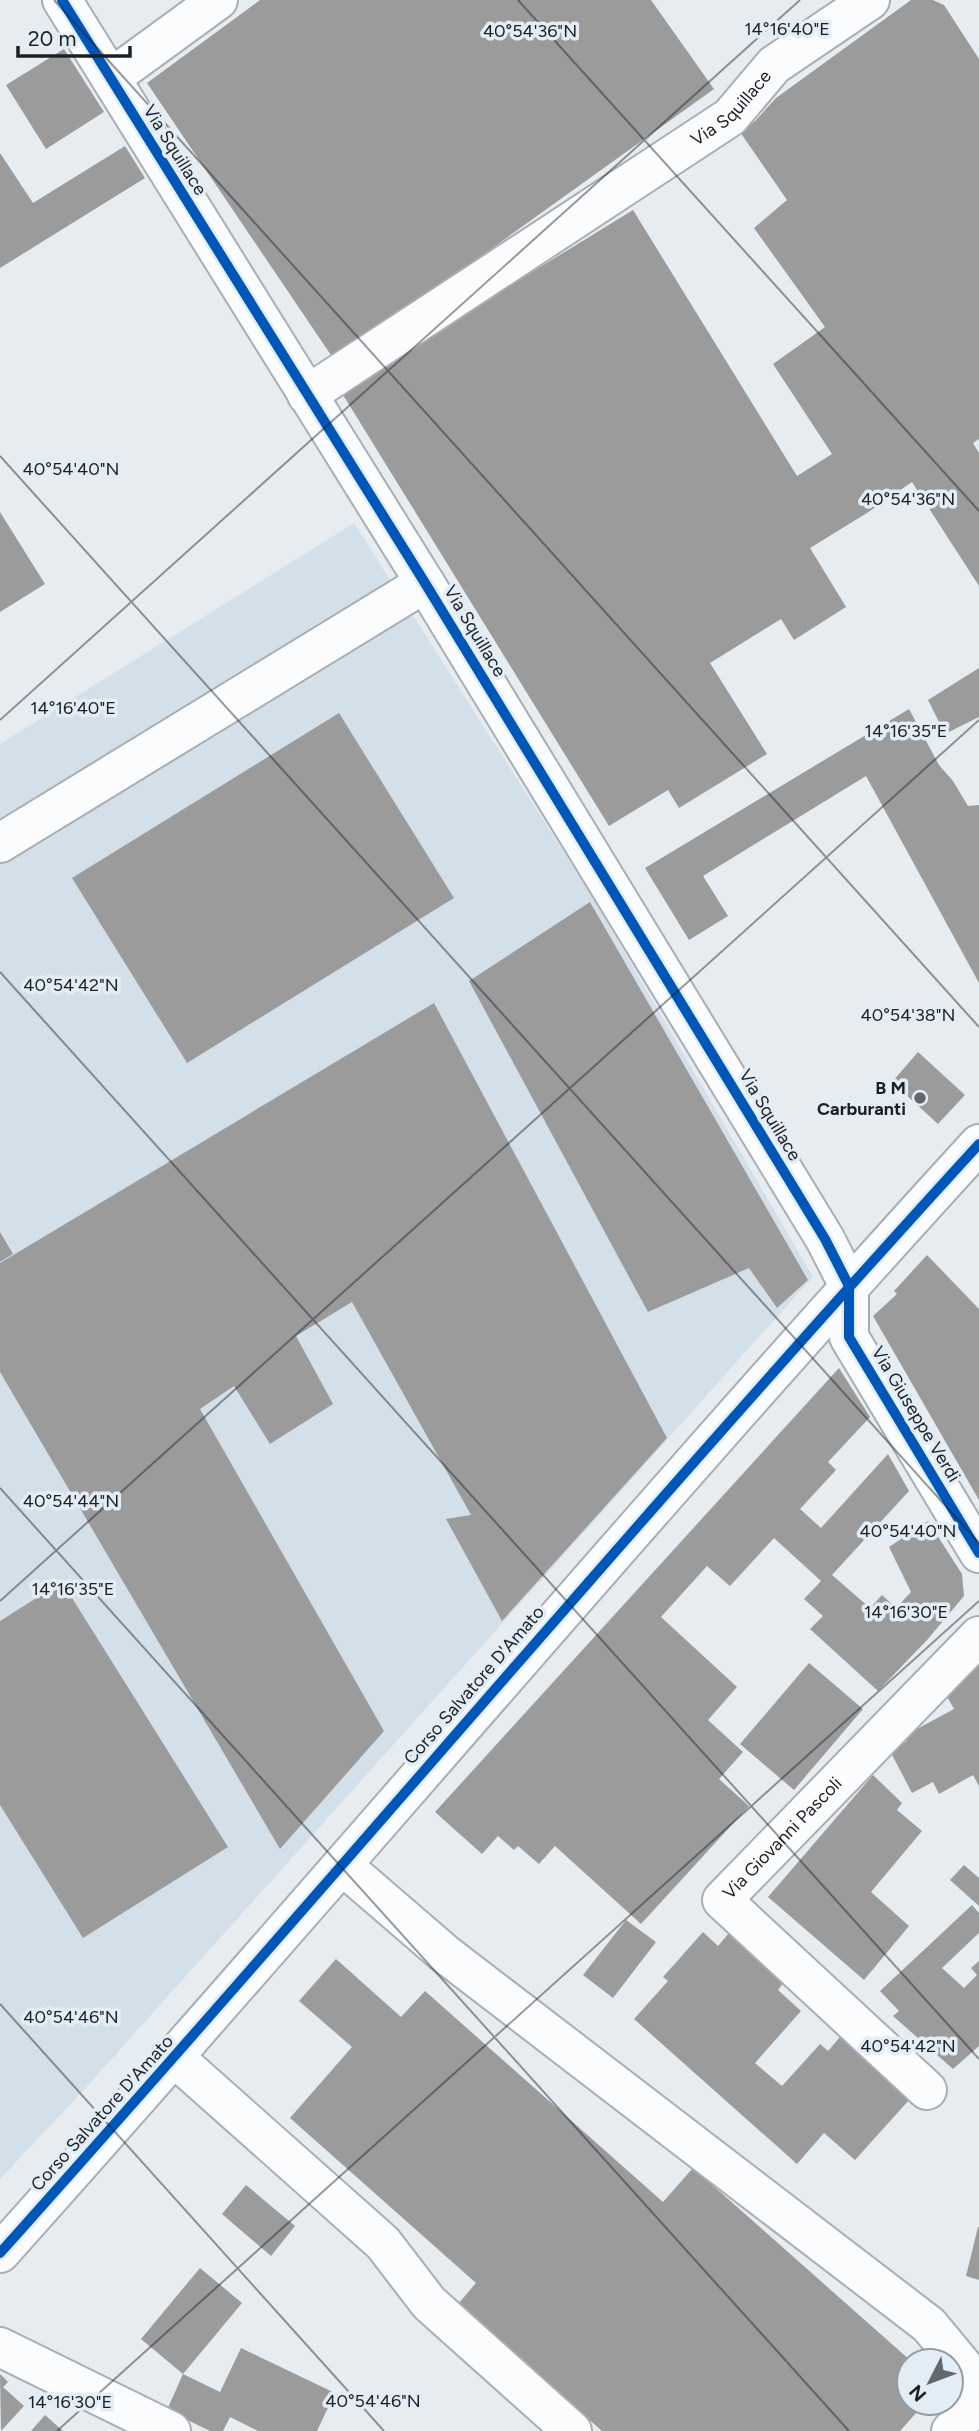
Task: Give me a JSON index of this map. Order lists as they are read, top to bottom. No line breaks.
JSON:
{"streets":{"street":["Via Squillace","Via Giuseppe Verdi","Corso Salvatore D'Amato","Via Giovanni Pascoli"]},"crossings":[["Via Squillace","Via Giuseppe Verdi"],["Via Squillace","Corso Salvatore D'Amato"],["Via Giuseppe Verdi","Corso Salvatore D'Amato"]],"places":["B M Carburanti"],"scale_bar":"20 m","north":"bottom left","coordinates":["14°16'40\"E","40°54'36\"N","40°54'40\"N","14°16'35\"E","40°54'42\"N","40°54'38\"N","40°54'44\"N","14°16'30\"E","40°54'46\"N"]}
